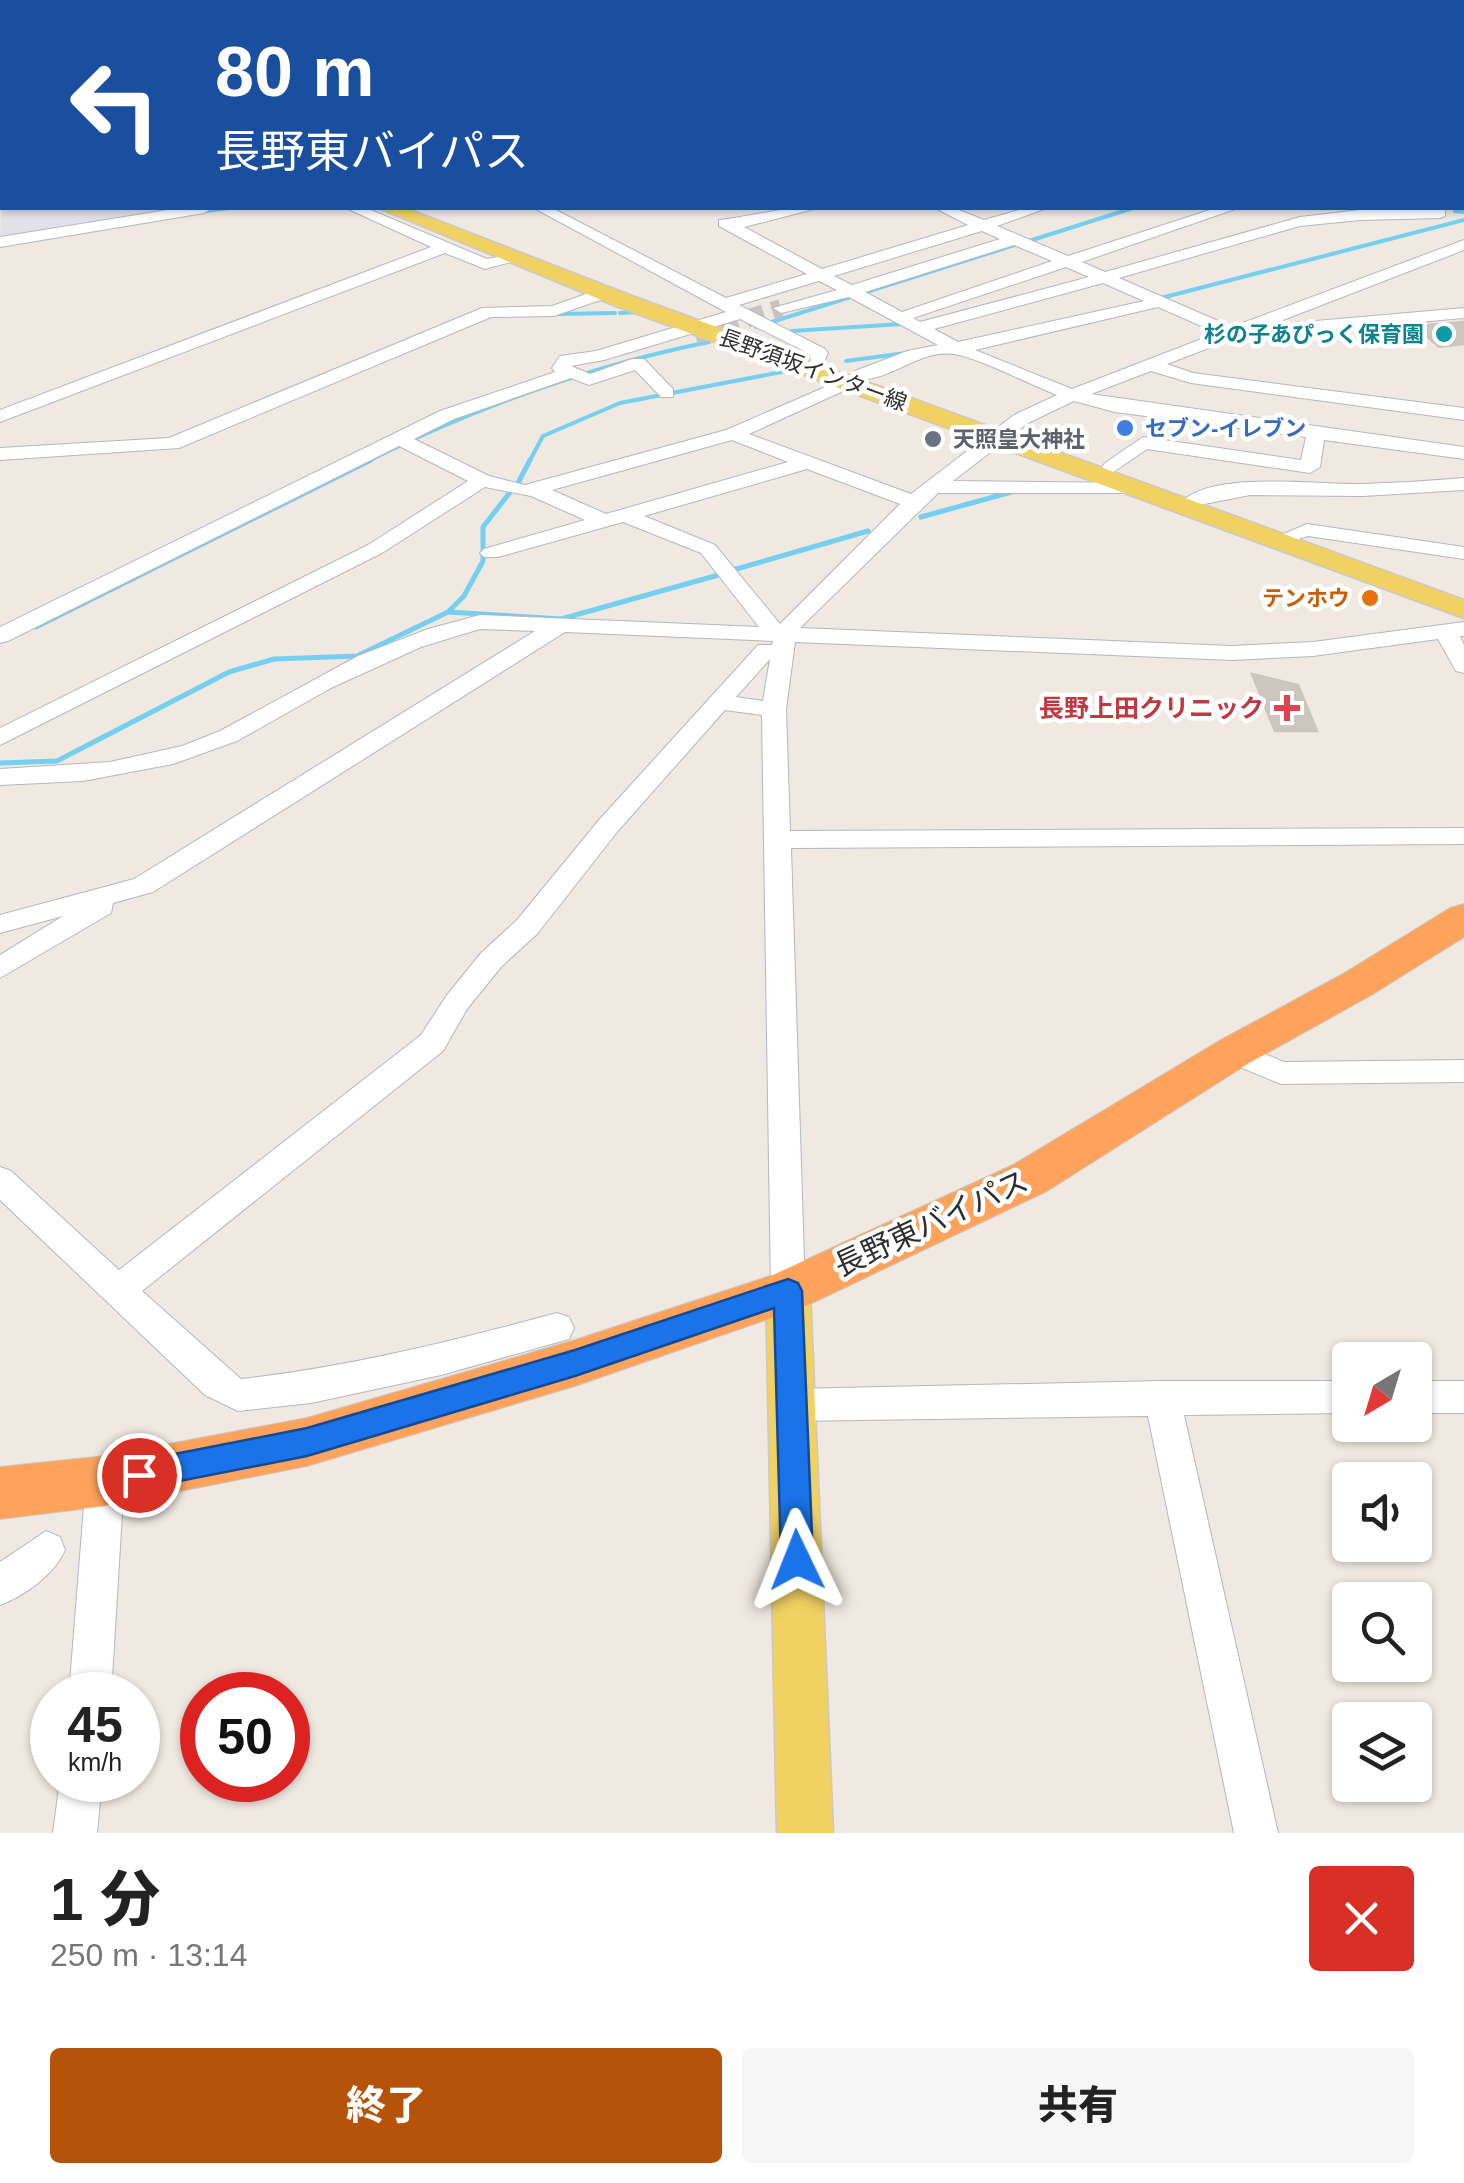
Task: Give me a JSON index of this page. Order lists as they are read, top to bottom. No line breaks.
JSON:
{"streets":{"highway":["長野東バイパス"],"main road":["長野須坂インター線"]},"places":{"other":["杉の子あぴっく保育園","セブン-イレブン","天照皇大神社","テンホウ"],"health":["長野上田クリニック"]},"north":"bottom left","page":{"turn":["80 m","長野東バイパス"],"speed":"45 km/h","limit":"50","heading":["1 分","250 m · 13:14"],"buttons":["終了","共有"]}}
